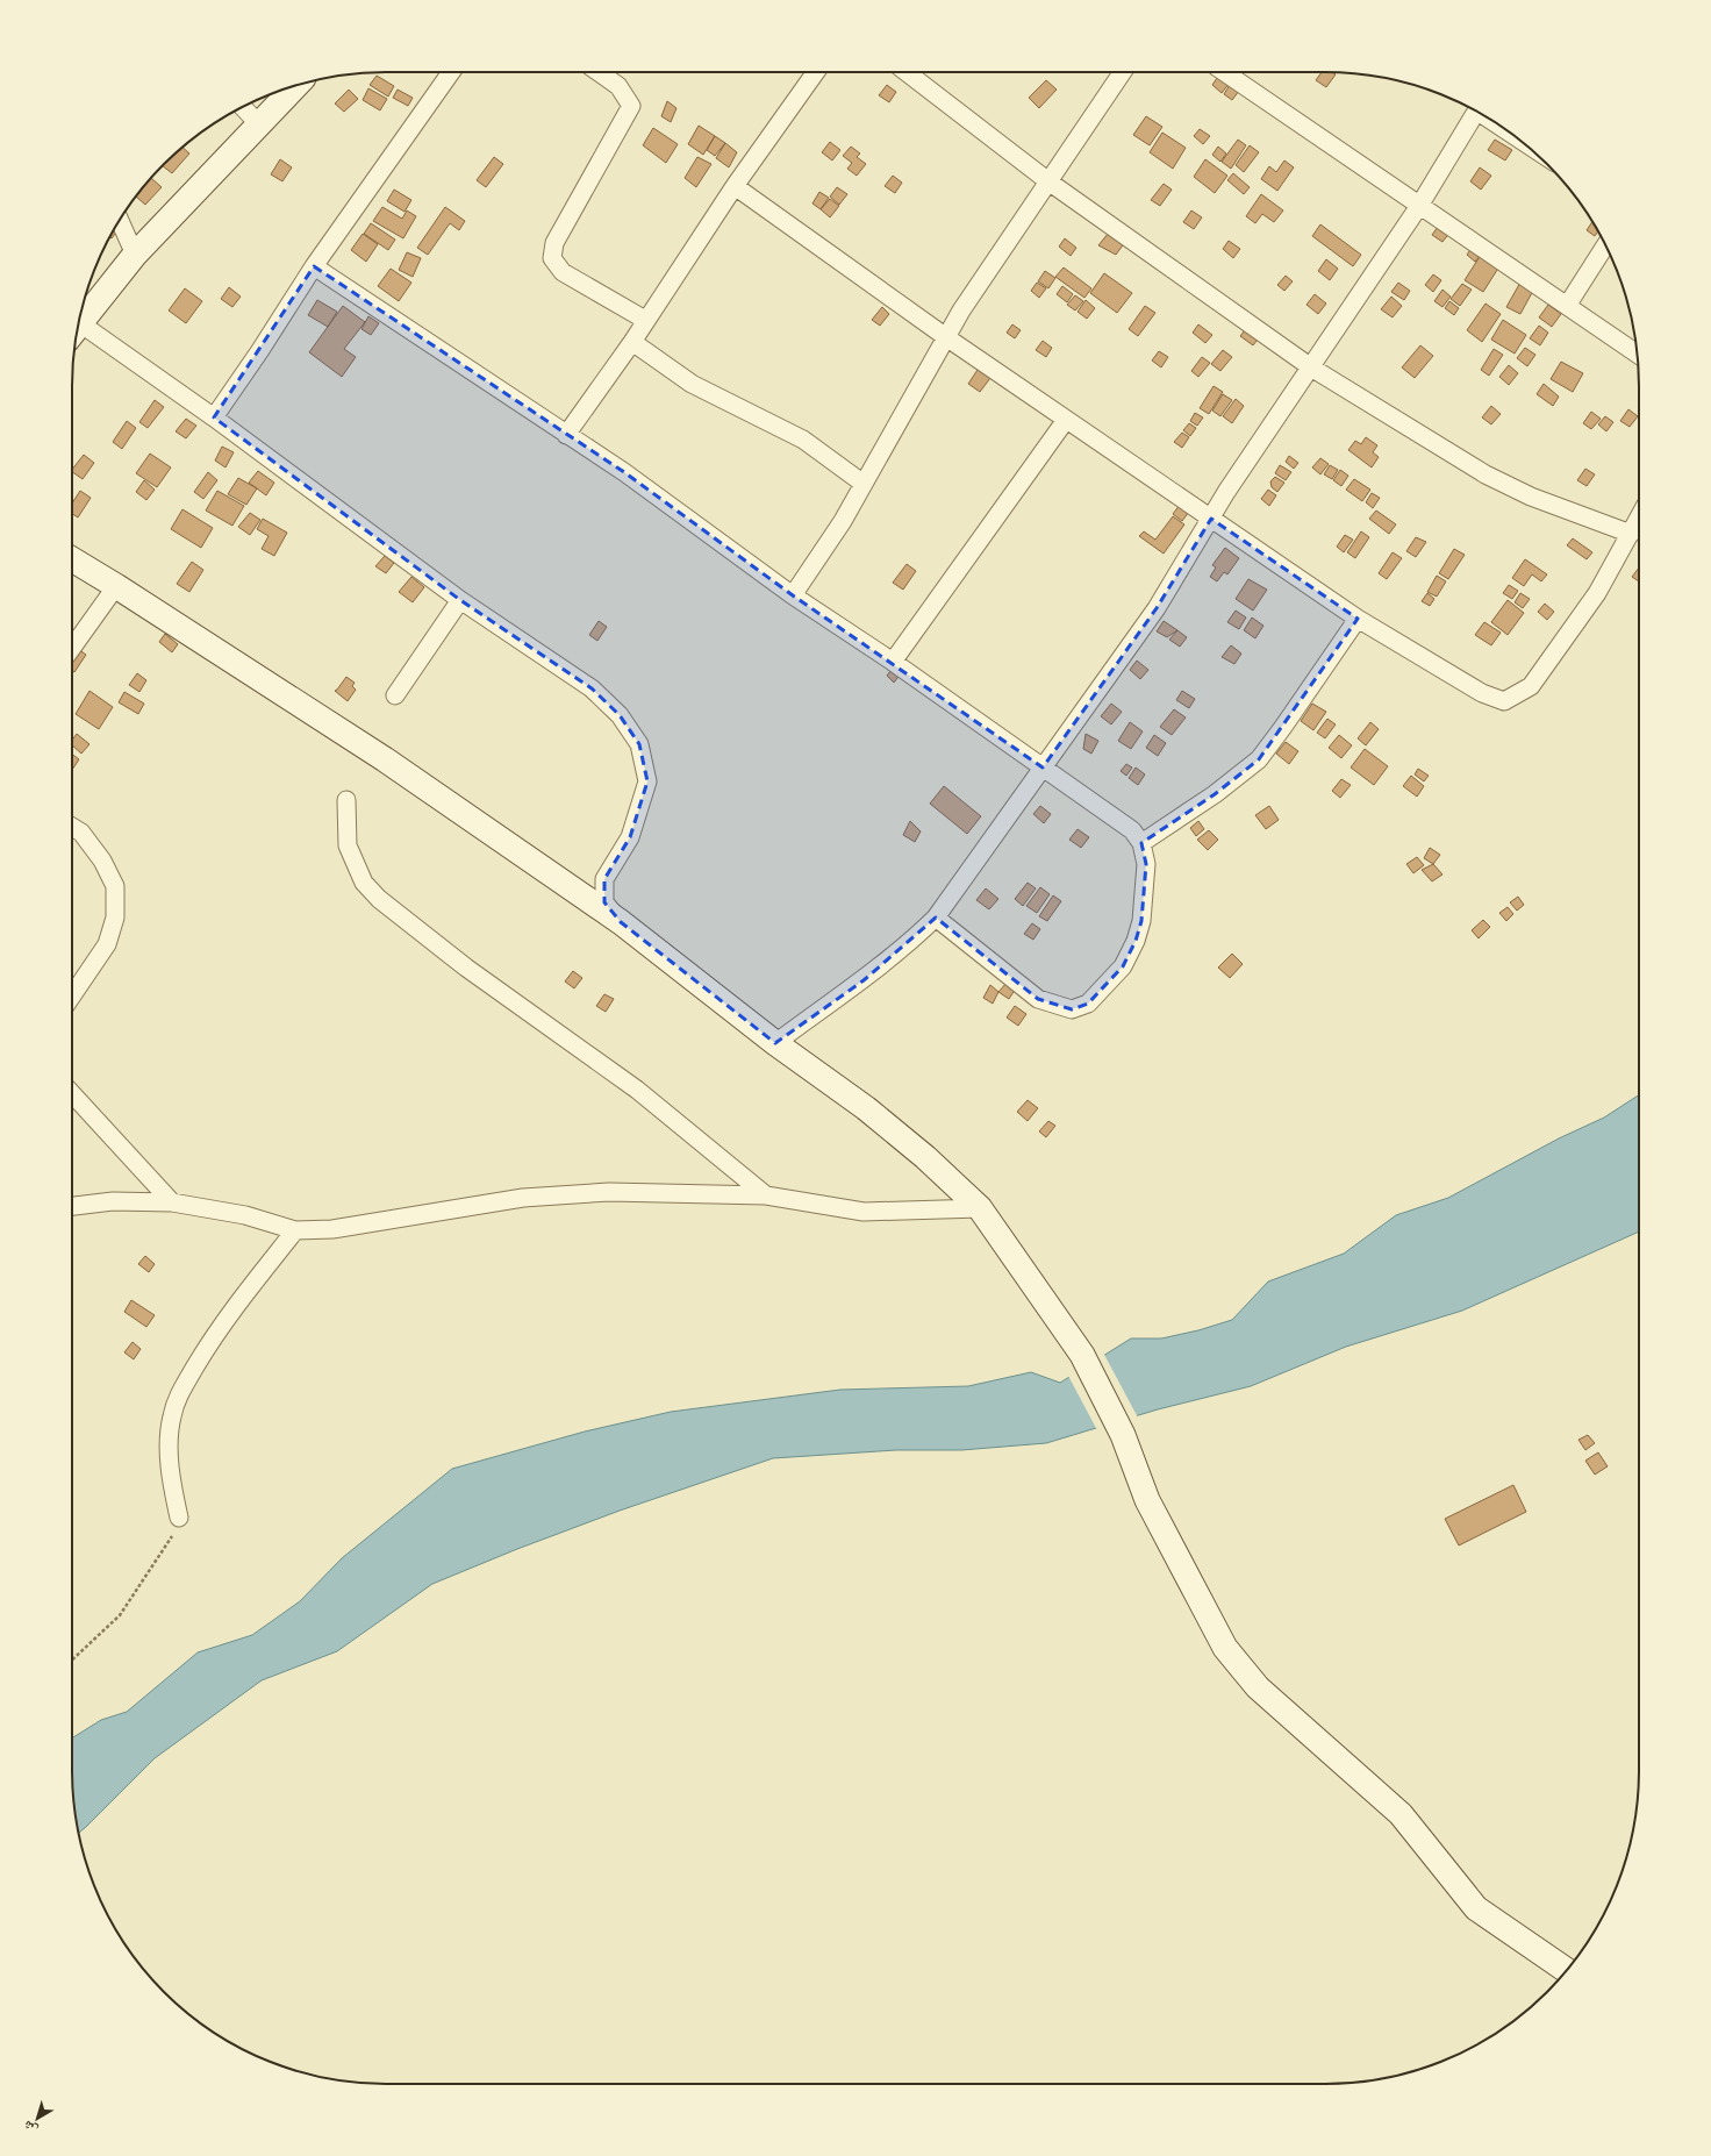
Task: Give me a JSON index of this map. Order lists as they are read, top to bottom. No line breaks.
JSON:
{"north":"bottom left"}
